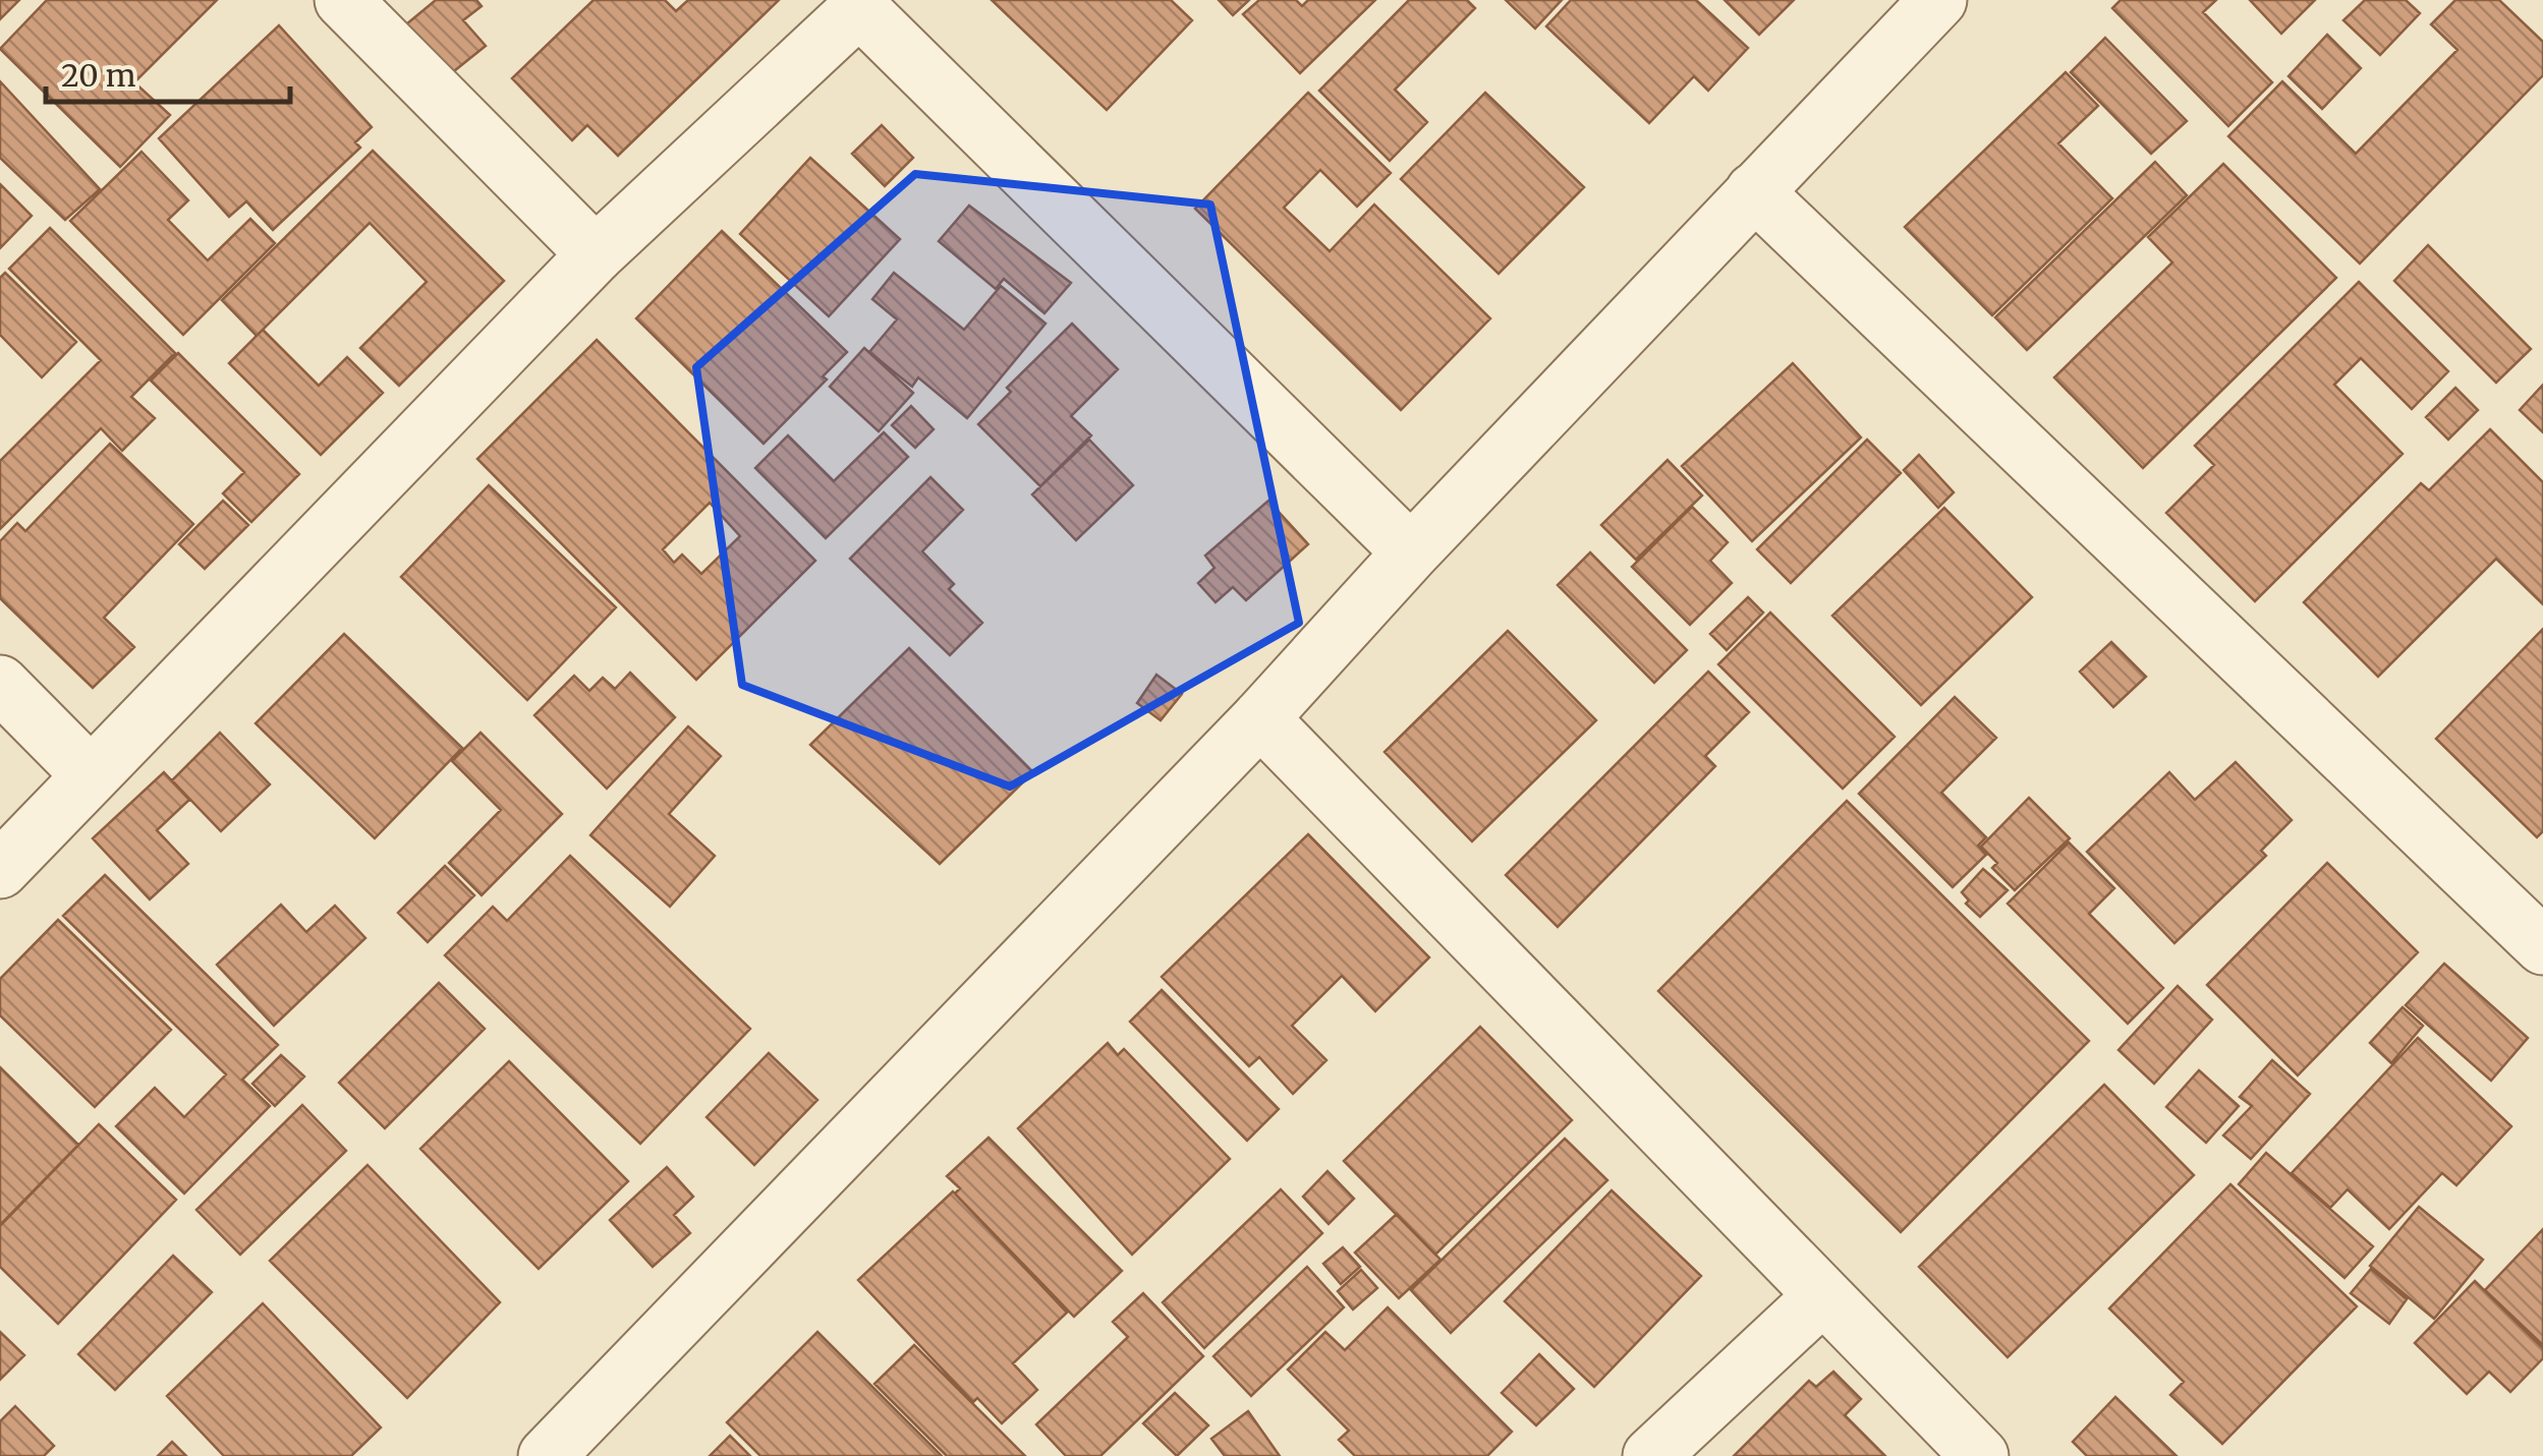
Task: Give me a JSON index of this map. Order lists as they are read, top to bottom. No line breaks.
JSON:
{"scale_bar":"20 m"}
